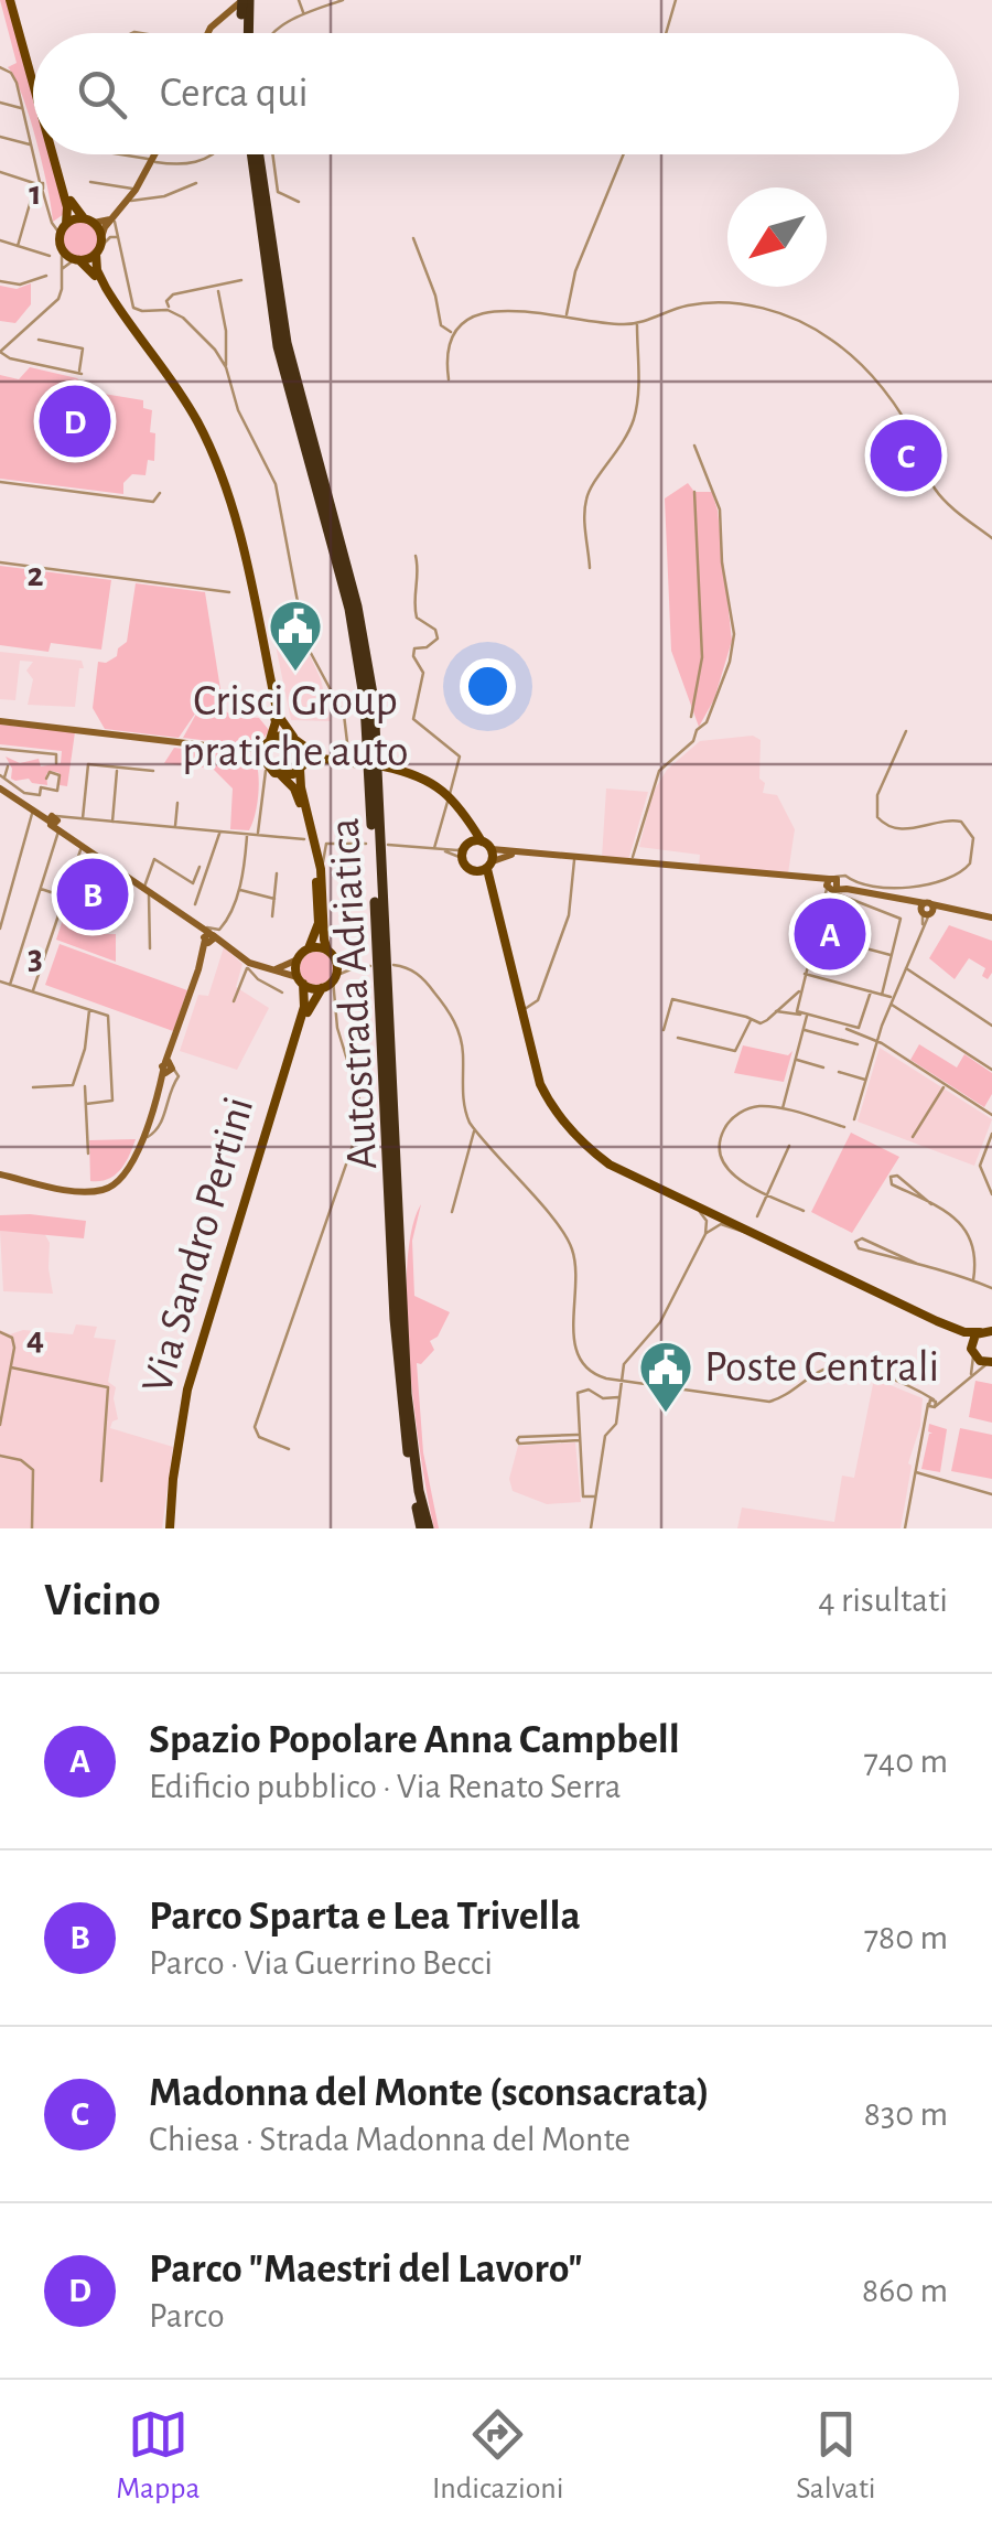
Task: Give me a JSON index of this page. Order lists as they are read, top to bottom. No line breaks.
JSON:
{"streets":{"highway":["Autostrada Adriatica"],"main road":["Via Sandro Pertini"]},"places":{"public building":["Crisci Group pratiche auto","Poste Centrali"]},"north":"bottom left","page":{"search":"Cerca qui","pins":["D","C","B","A"],"heading":["Vicino","4 risultati"],"list":[{"mark":"A","name":"Spazio Popolare Anna Campbell","note":"Edificio pubblico · Via Renato Serra","value":"740 m"},{"mark":"B","name":"Parco Sparta e Lea Trivella","note":"Parco · Via Guerrino Becci","value":"780 m"},{"mark":"C","name":"Madonna del Monte (sconsacrata)","note":"Chiesa · Strada Madonna del Monte","value":"830 m"},{"mark":"D","name":"Parco \"Maestri del Lavoro\"","note":"Parco","value":"860 m"}],"nav":["Mappa","Indicazioni","Salvati"]},"grid":{"rows":["1","2","3","4"]}}
